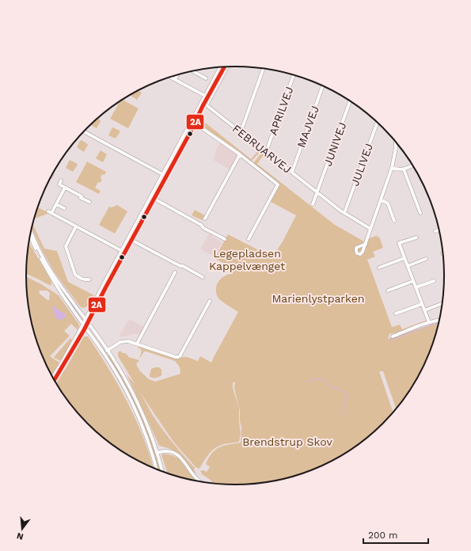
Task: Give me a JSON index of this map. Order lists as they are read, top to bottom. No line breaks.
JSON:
{"streets":{"street":["APRILVEJ","MAJVEJ","JUNIVEJ","FEBRUARVEJ","JULIVEJ"]},"crossings":[["APRILVEJ","FEBRUARVEJ"],["MAJVEJ","FEBRUARVEJ"],["JUNIVEJ","FEBRUARVEJ"],["FEBRUARVEJ","JULIVEJ"]],"parks":["Legepladsen Kappelvænget","Marienlystparken","Brendstrup Skov"],"lines":["transit line 2A"],"scale_bar":"200 m","north":"bottom"}
